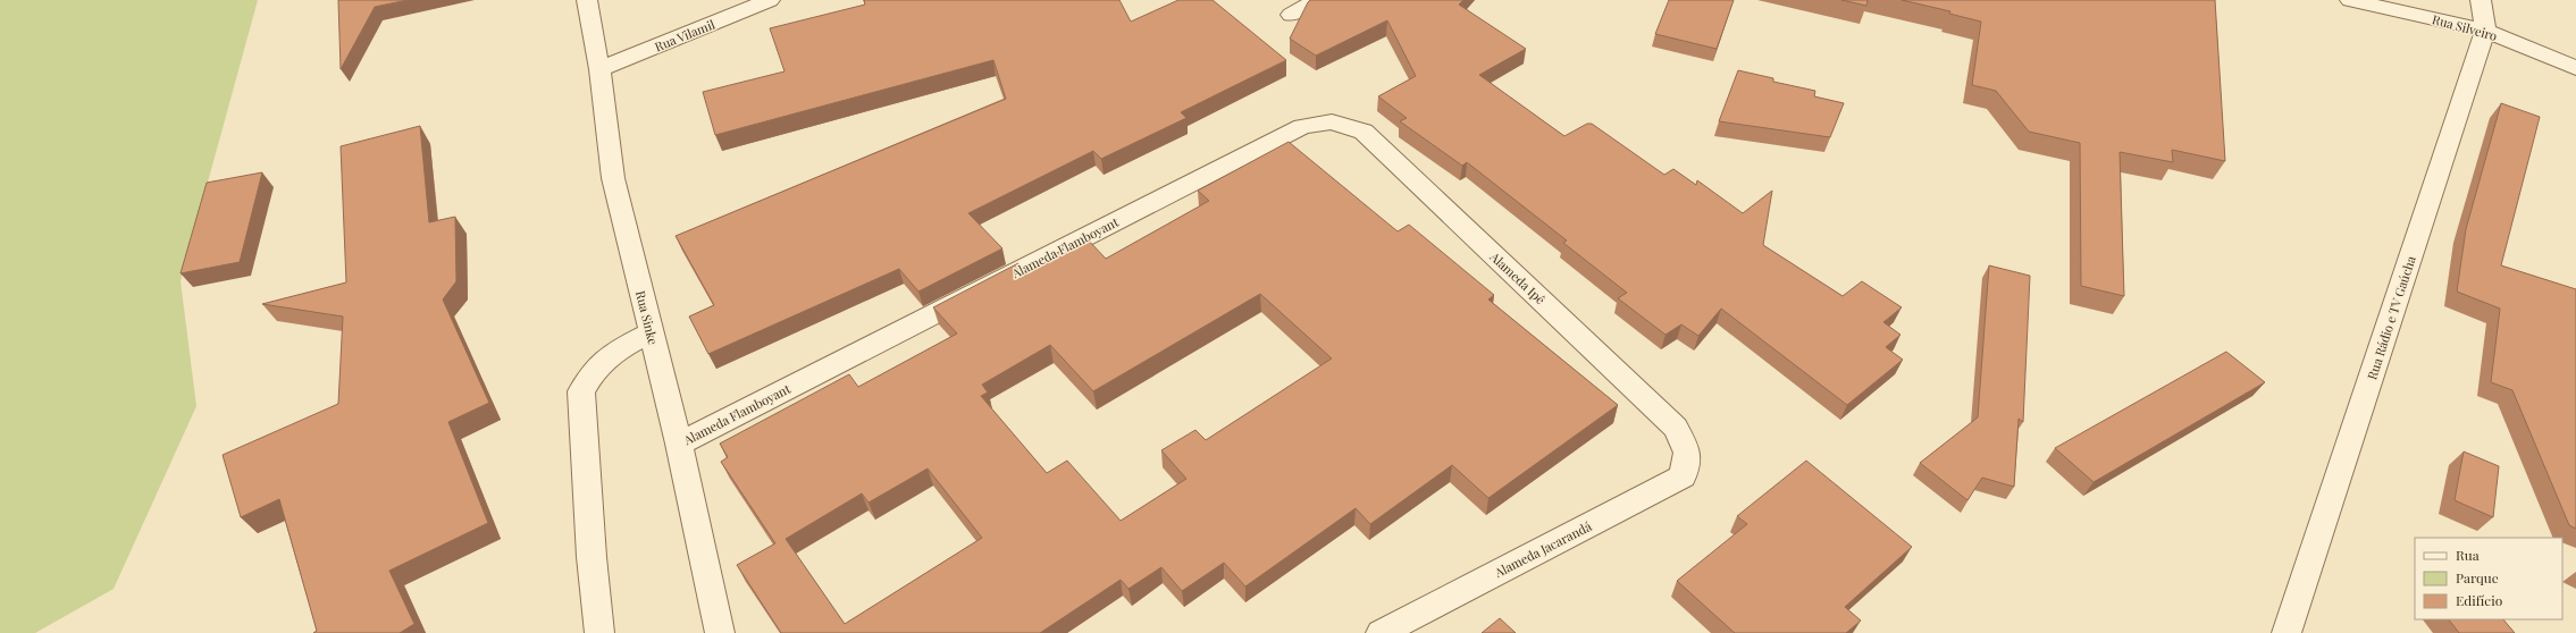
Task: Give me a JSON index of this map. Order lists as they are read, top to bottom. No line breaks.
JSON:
{"streets":{"street":["Rua Silveiro","Rua Vilamil","Alameda Flamboyant","Alameda Ipê","Rua Sinke","Rua Rádio e TV Gaúcha","Alameda Jacarandá"]},"crossings":[["Rua Silveiro","Rua Rádio e TV Gaúcha"],["Rua Vilamil","Rua Sinke"],["Alameda Flamboyant","Alameda Ipê"],["Alameda Flamboyant","Rua Sinke"],["Alameda Ipê","Alameda Jacarandá"]],"legend":["Rua","Parque","Edifício"]}
